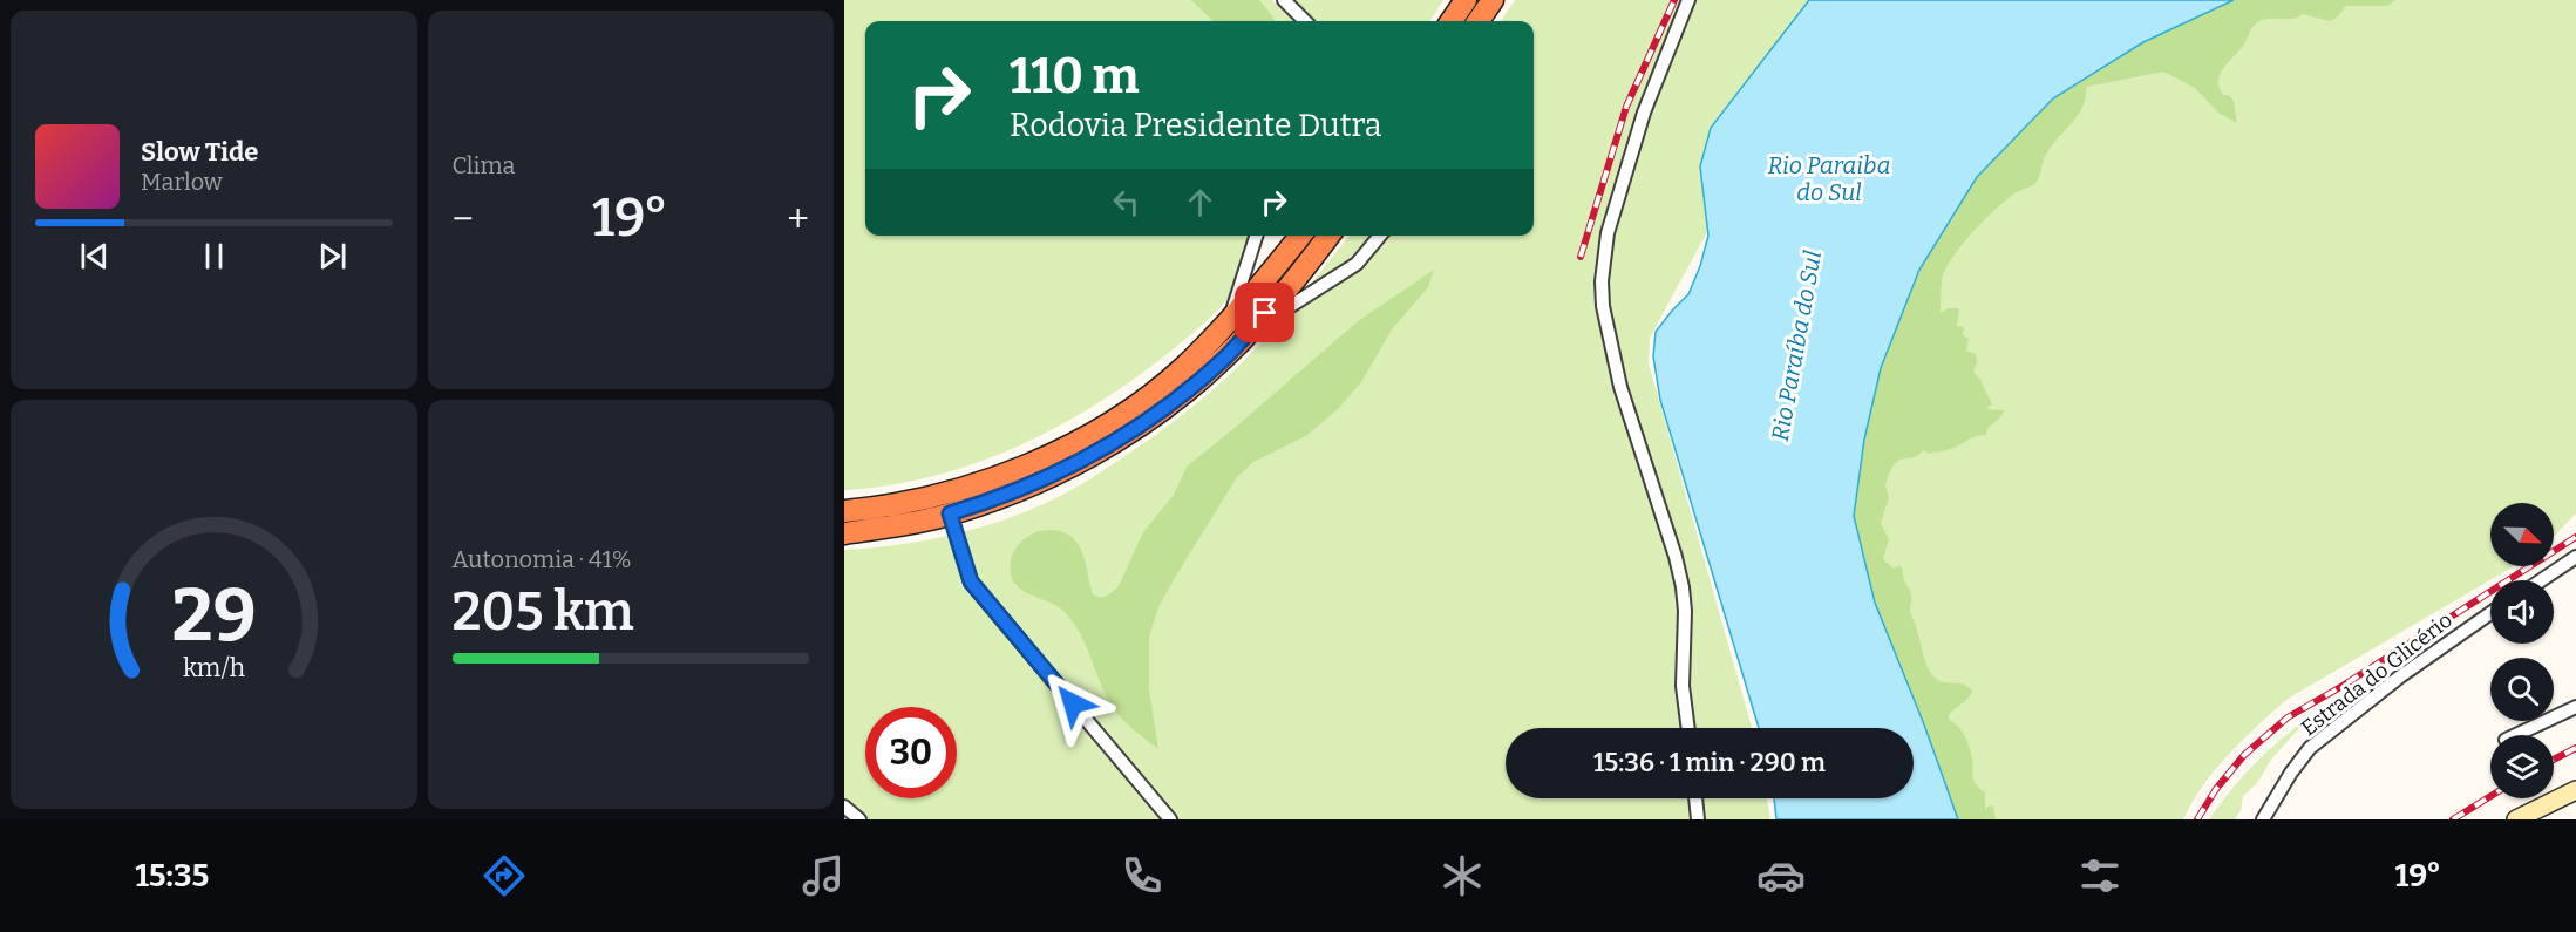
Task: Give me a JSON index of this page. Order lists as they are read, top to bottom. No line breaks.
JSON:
{"streets":{"street":["Estrada do Glicério"]},"water":["Rio Paraiba do Sul","Rio Paraíba do Sul"],"north":"bottom right","page":{"tile":["Clima",["Autonomia · 41%","205 km"]],"turn":["110 m","Rodovia Presidente Dutra"],"song":["Slow Tide","Marlow"],"heat":["−","19°","+"],"limit":"30","trip":"15:36 · 1 min · 290 m","tabs":["15:35","19°"],"gauge":["29","km/h"]}}
